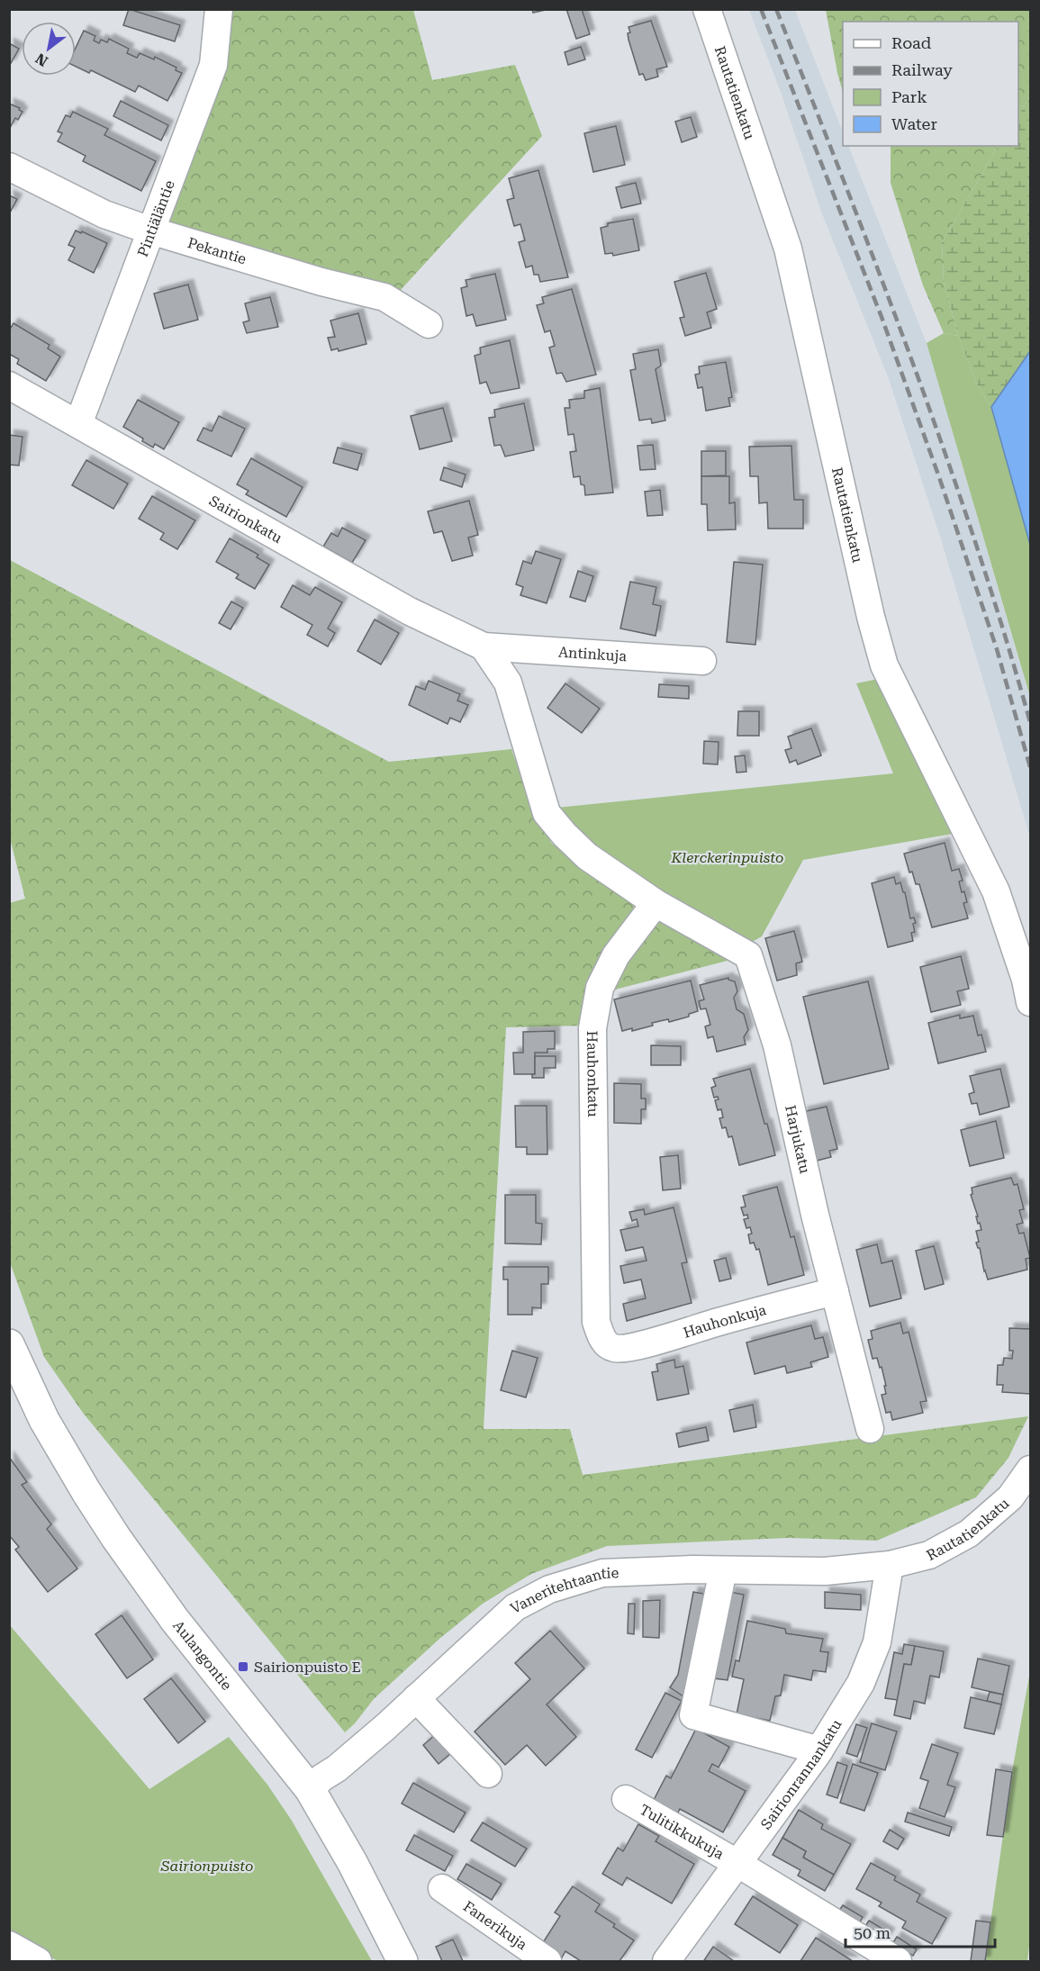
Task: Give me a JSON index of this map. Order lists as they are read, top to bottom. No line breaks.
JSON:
{"streets":{"main road":["Aulangontie"],"street":["Rautatienkatu","Pintiäläntie","Pekantie","Sairionkatu","Antinkuja","Hauhonkatu","Harjukatu","Hauhonkuja","Vaneritehtaantie","Sairionrannankatu","Tulitikkukuja","Fanerikuja"]},"crossings":[["Rautatienkatu","Vaneritehtaantie"],["Rautatienkatu","Sairionrannankatu"],["Pintiäläntie","Pekantie"],["Pintiäläntie","Sairionkatu"],["Sairionkatu","Antinkuja"],["Hauhonkatu","Harjukatu"],["Hauhonkatu","Hauhonkuja"],["Harjukatu","Hauhonkuja"],["Vaneritehtaantie","Aulangontie"],["Vaneritehtaantie","Sairionrannankatu"],["Sairionrannankatu","Tulitikkukuja"]],"parks":["Klerckerinpuisto","Sairionpuisto"],"places":{"transit":["Sairionpuisto E"]},"legend":["Road","Railway","Park","Water"],"scale_bar":"50 m","north":"bottom left"}
